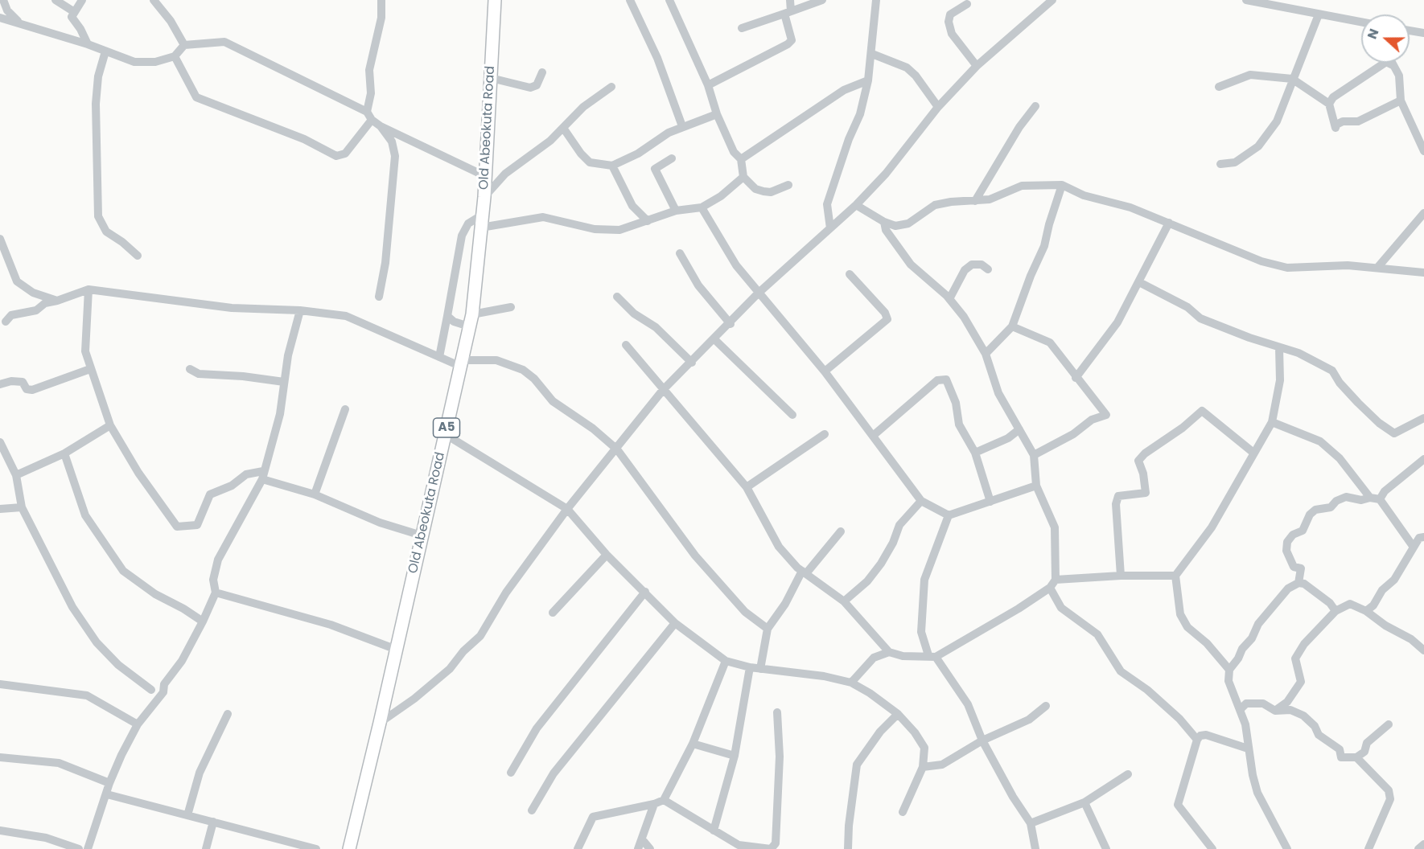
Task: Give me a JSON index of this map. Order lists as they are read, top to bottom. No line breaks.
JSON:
{"streets":{"highway":["Old Abeokuta Road","A5"]},"north":"left"}
